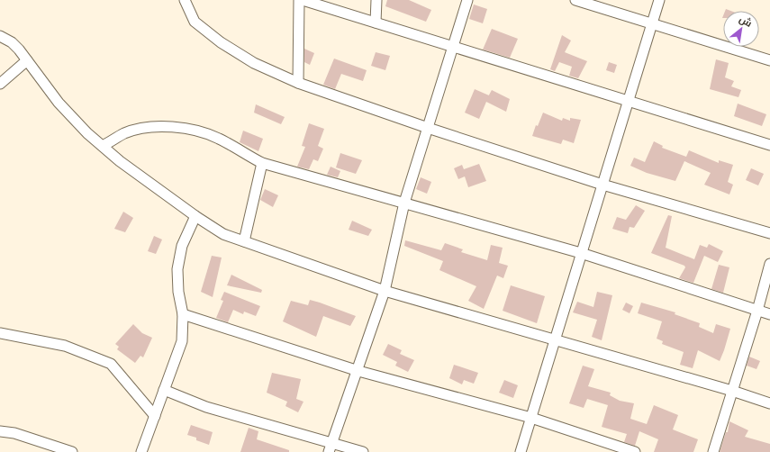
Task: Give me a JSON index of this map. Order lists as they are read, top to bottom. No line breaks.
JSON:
{"north":"top right"}
